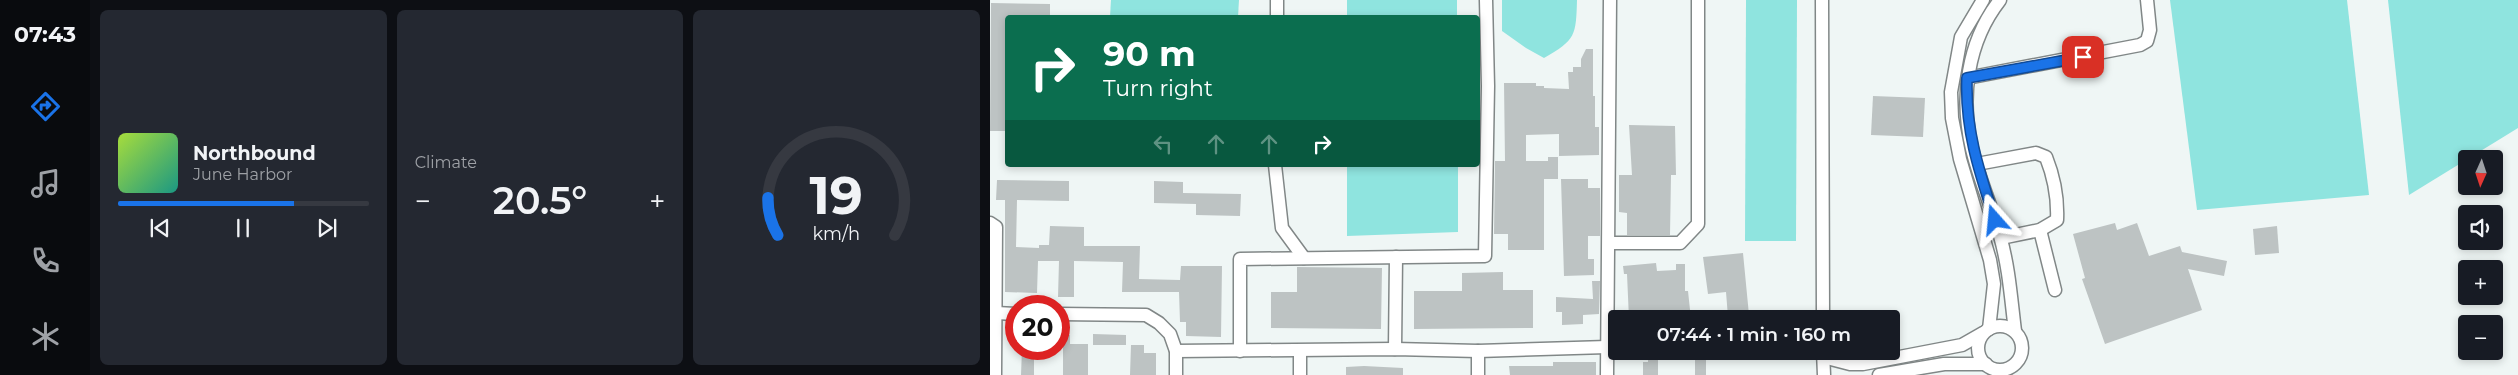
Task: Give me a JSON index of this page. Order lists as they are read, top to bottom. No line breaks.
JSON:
{"north":"bottom","page":{"tabs":"07:43","tile":"Climate","turn":["90 m","Turn right"],"song":["Northbound","June Harbor"],"map_buttons":["+","−"],"heat":["−","20.5°","+"],"limit":"20","trip":"07:44 · 1 min · 160 m","gauge":["19","km/h"]}}
